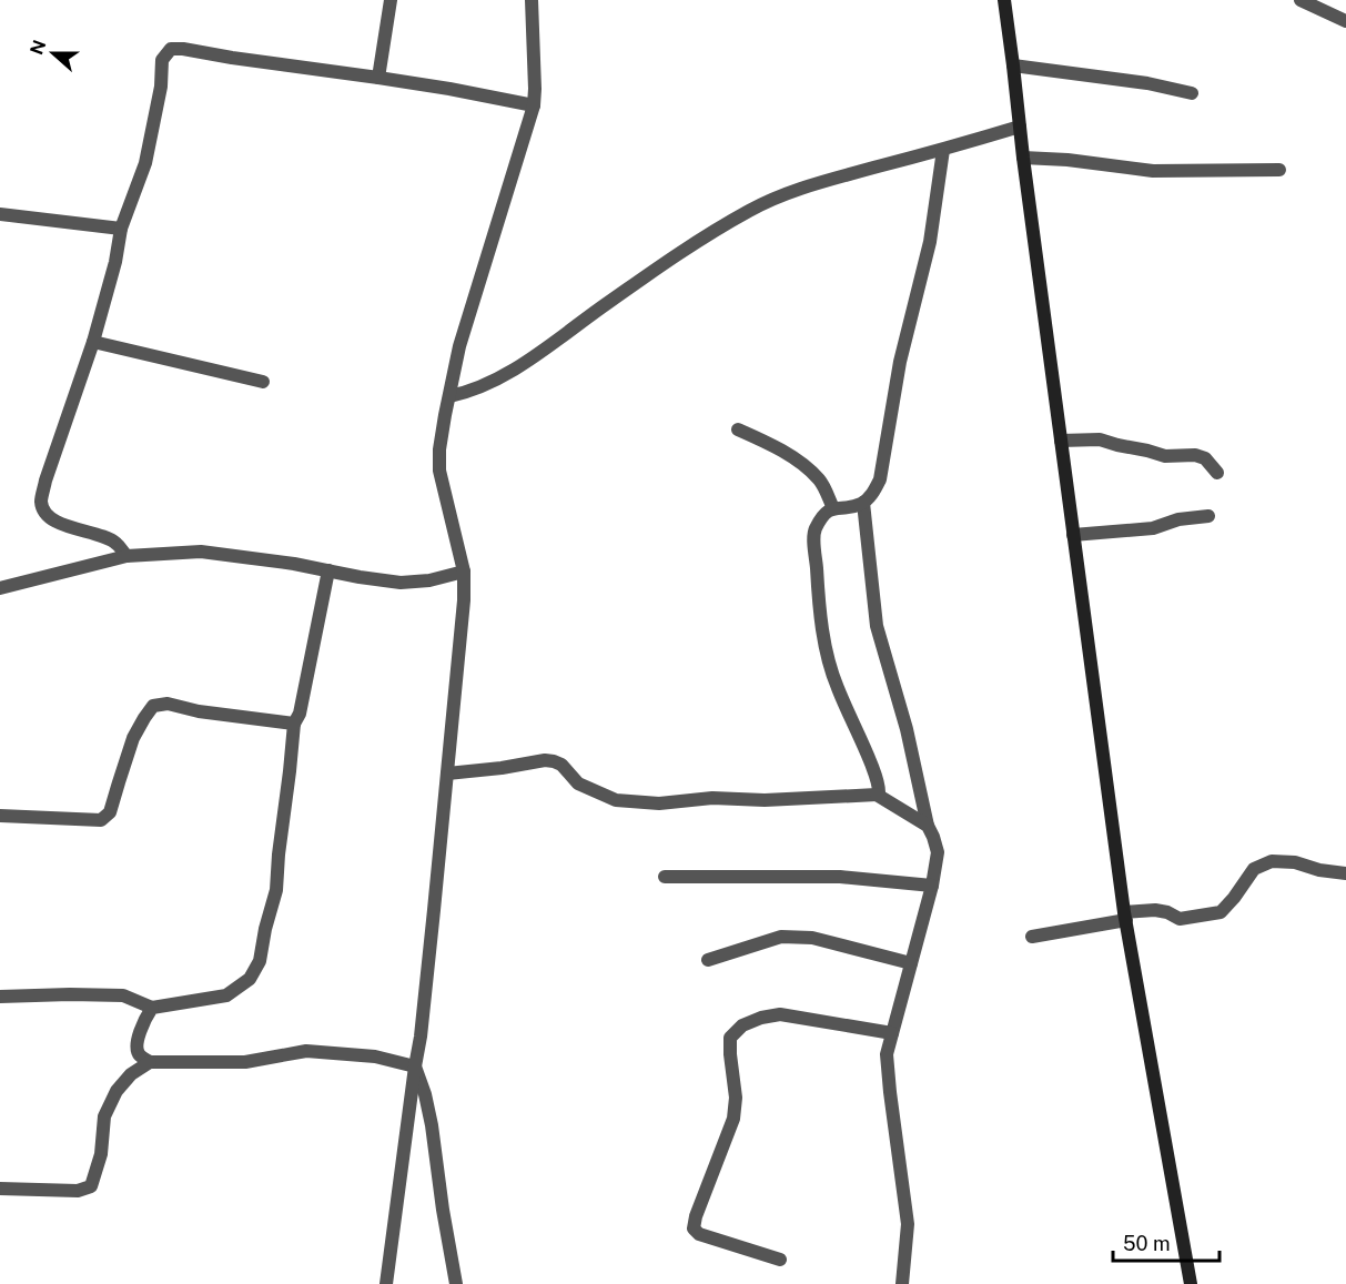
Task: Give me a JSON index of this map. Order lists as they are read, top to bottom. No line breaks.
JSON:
{"scale_bar":"50 m","north":"left"}
